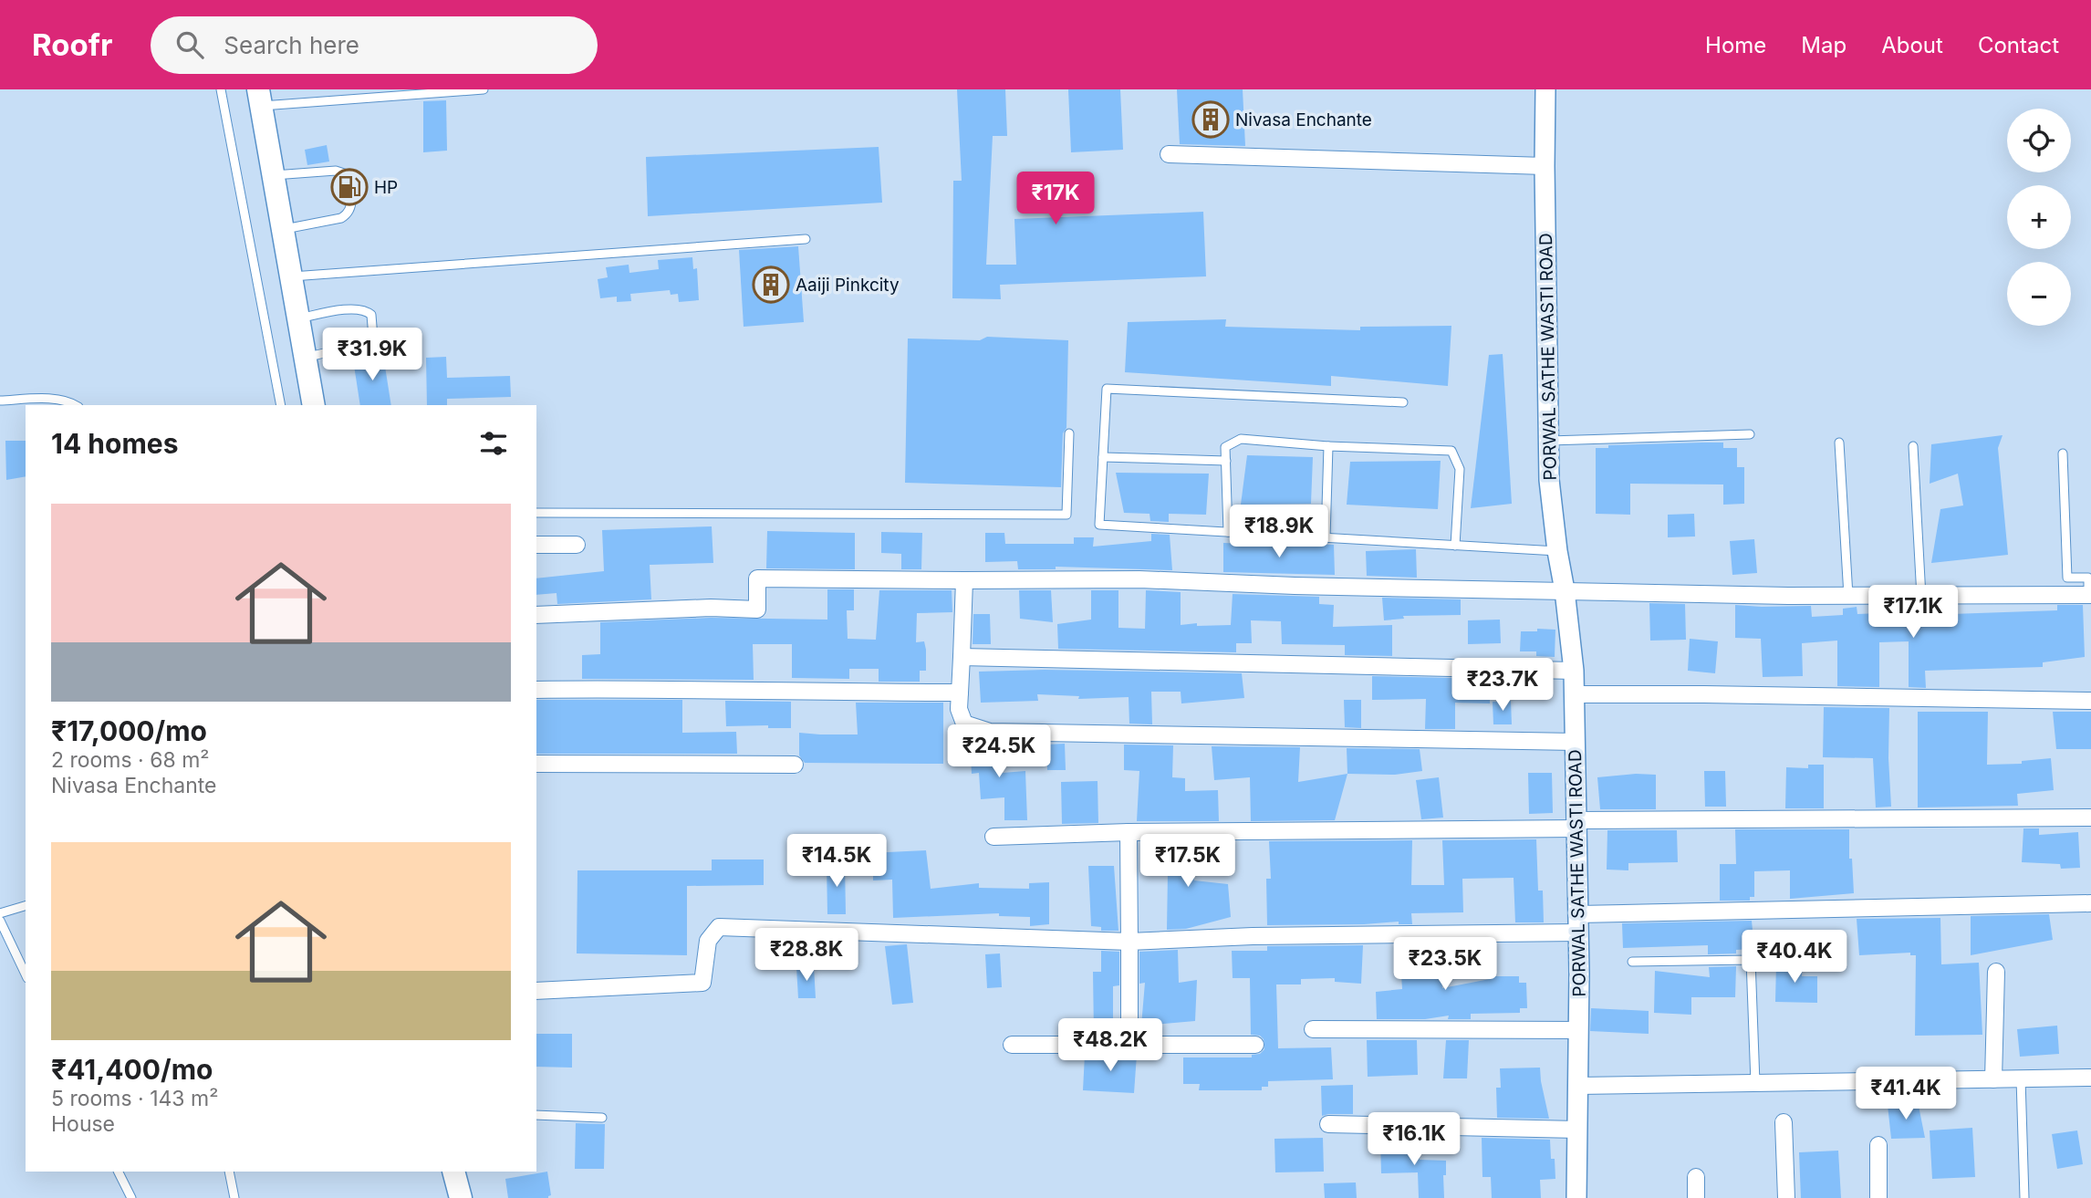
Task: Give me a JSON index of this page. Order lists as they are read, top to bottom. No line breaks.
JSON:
{"streets":{"street":["PORWAL SATHE WASTI ROAD"]},"places":{"building":["Nivasa Enchante","Aaiji Pinkcity"],"fuel station":["HP"]},"page":{"header":"Roofr","search":"Search here","nav":["Home","Map","About","Contact"],"map_buttons":["+","−"],"price":["₹17K","₹31.9K","₹18.9K","₹17.1K","₹23.7K","₹24.5K","₹14.5K","₹17.5K","₹28.8K","₹40.4K","₹23.5K","₹48.2K","₹41.4K","₹16.1K"],"heading":"14 homes","list":[{"name":"₹17,000/mo","note":"2 rooms · 68 m² · Nivasa Enchante"},{"name":"₹41,400/mo","note":"5 rooms · 143 m² · House"}]}}
